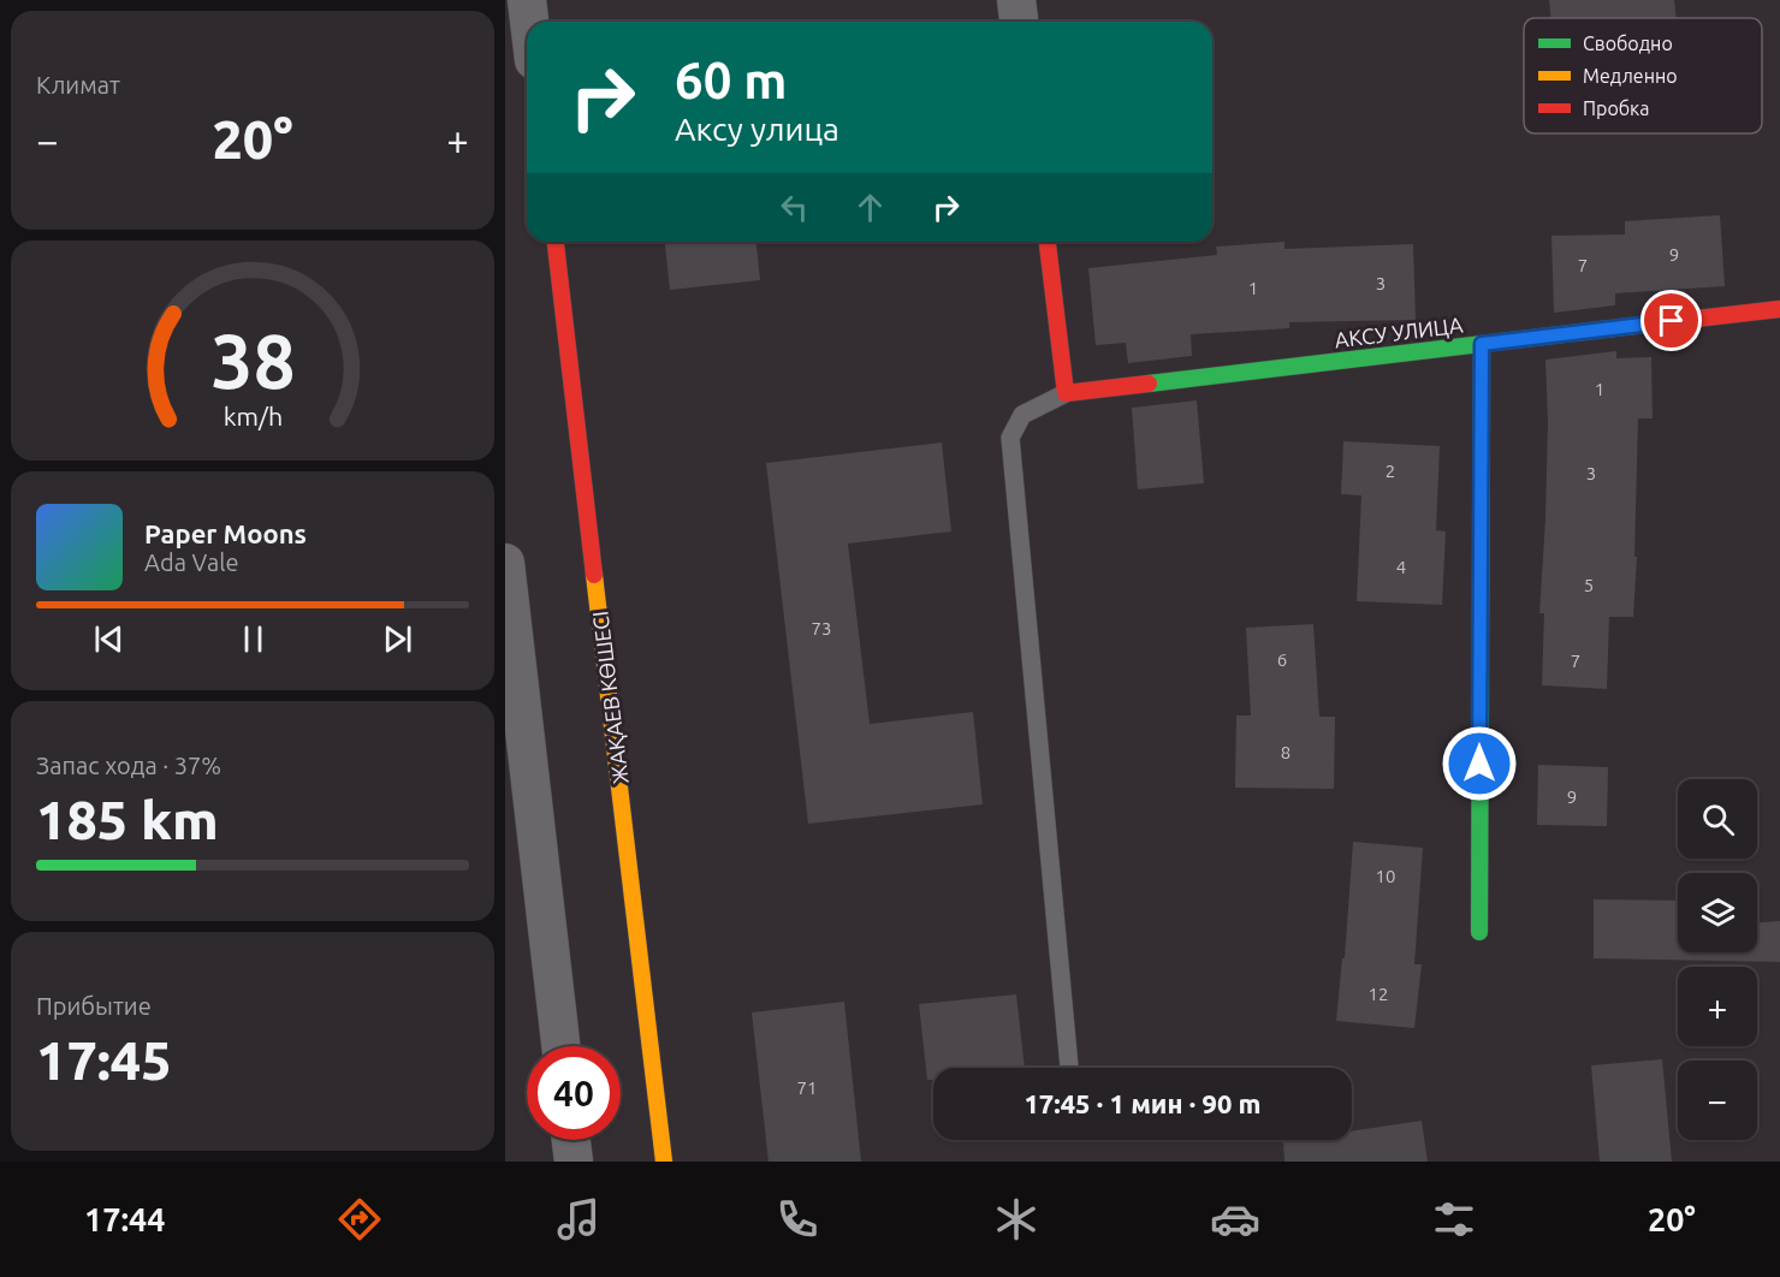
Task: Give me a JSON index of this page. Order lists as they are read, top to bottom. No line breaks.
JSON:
{"streets":{"street":["АКСУ УЛИЦА","ЖАҚАЕВ КӨШЕСІ"]},"house_numbers":["9","7","3","1","1","2","3","4","5","73","6","7","8","9","10","12","71"],"legend":["Свободно","Медленно","Пробка"],"page":{"tile":["Климат",["Запас хода · 37%","185 km"],["Прибытие","17:45"]],"turn":["60 m","Аксу улица"],"heat":["−","20°","+"],"song":["Paper Moons","Ada Vale"],"map_buttons":["+","−"],"limit":"40","trip":"17:45 · 1 мин · 90 m","tabs":["17:44","20°"],"gauge":["38","km/h"]}}
